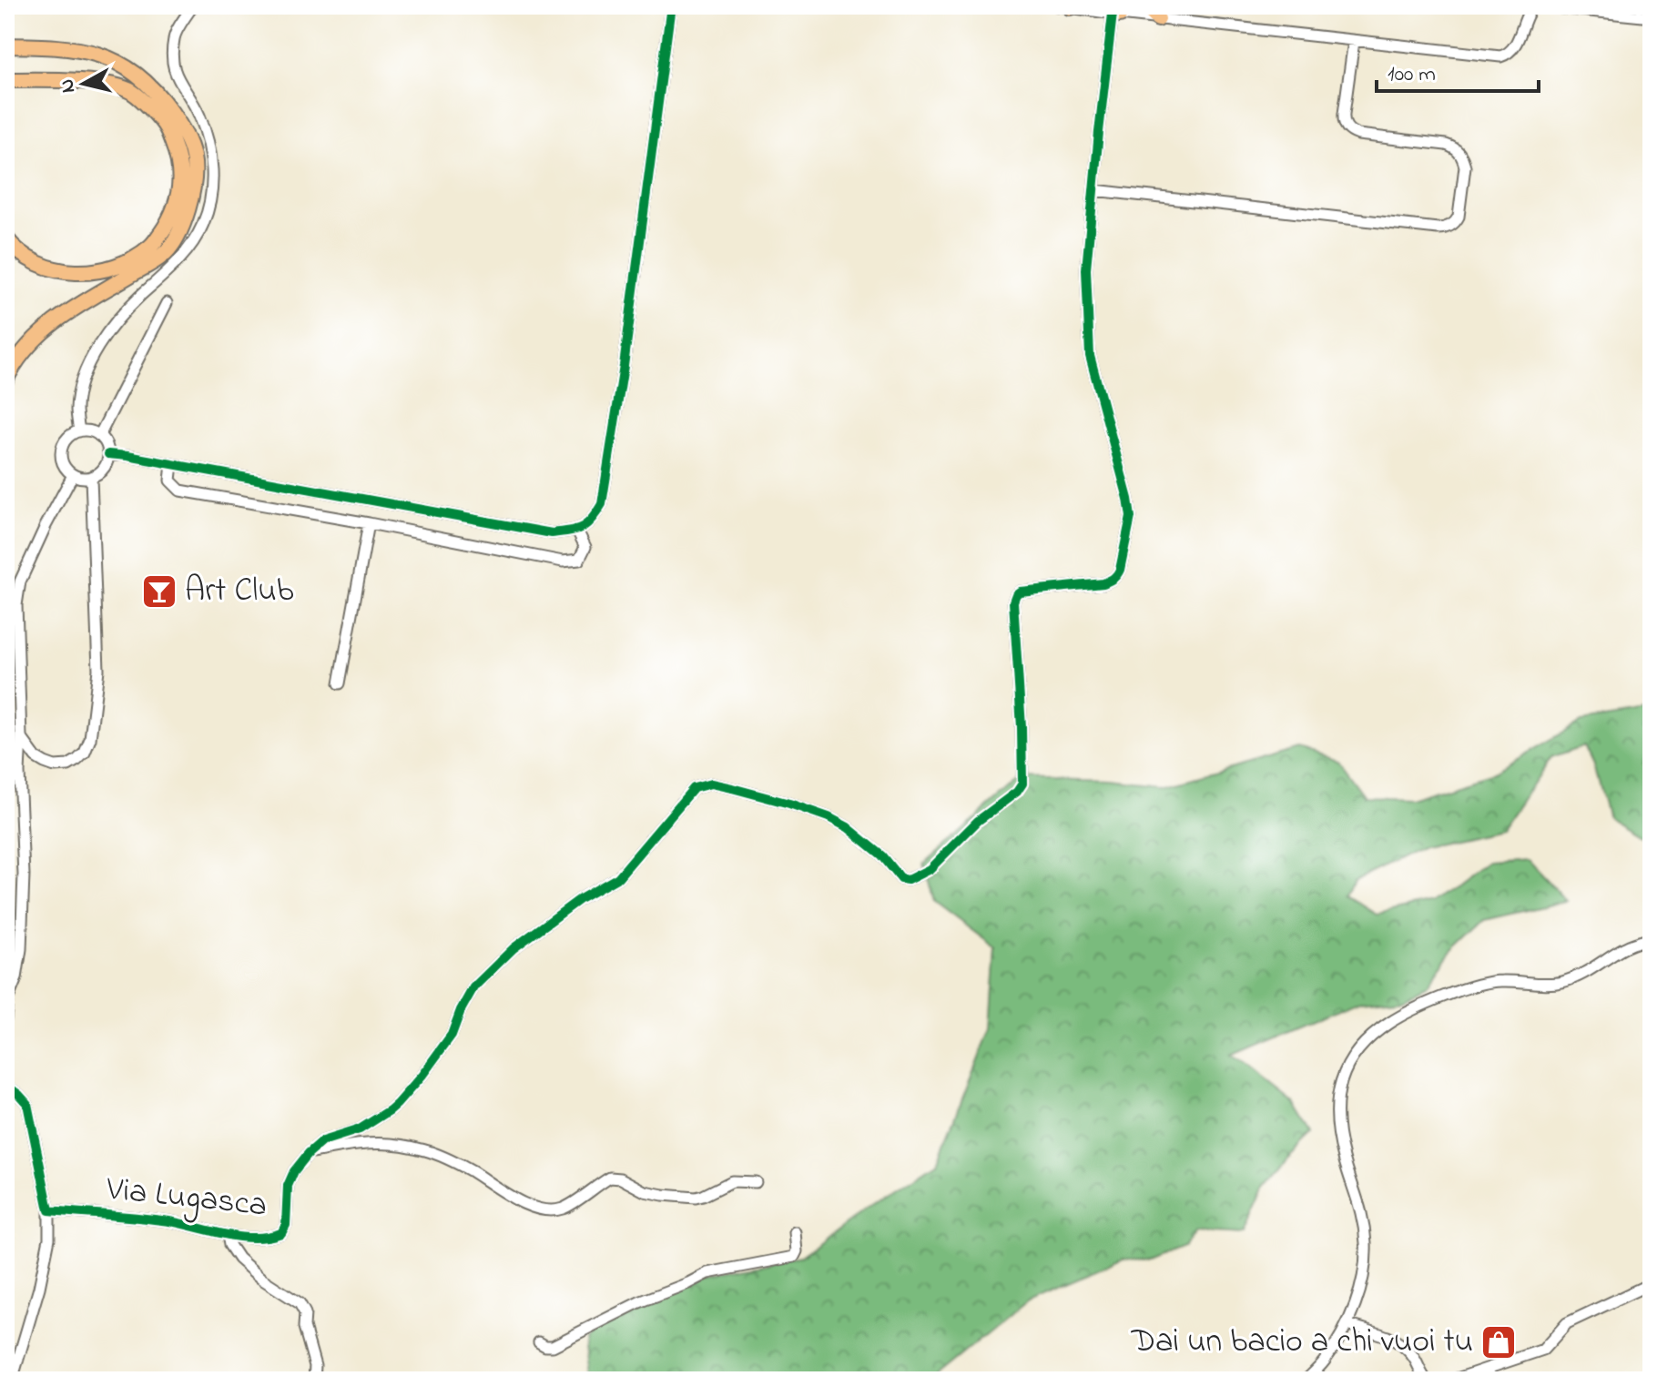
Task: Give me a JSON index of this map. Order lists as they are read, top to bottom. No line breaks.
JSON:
{"streets":{"street":["Via Lugasca"]},"places":{"bar":["Art Club"],"shop":["Dai un bacio a chi vuoi tu"]},"scale_bar":"100 m","north":"left"}
